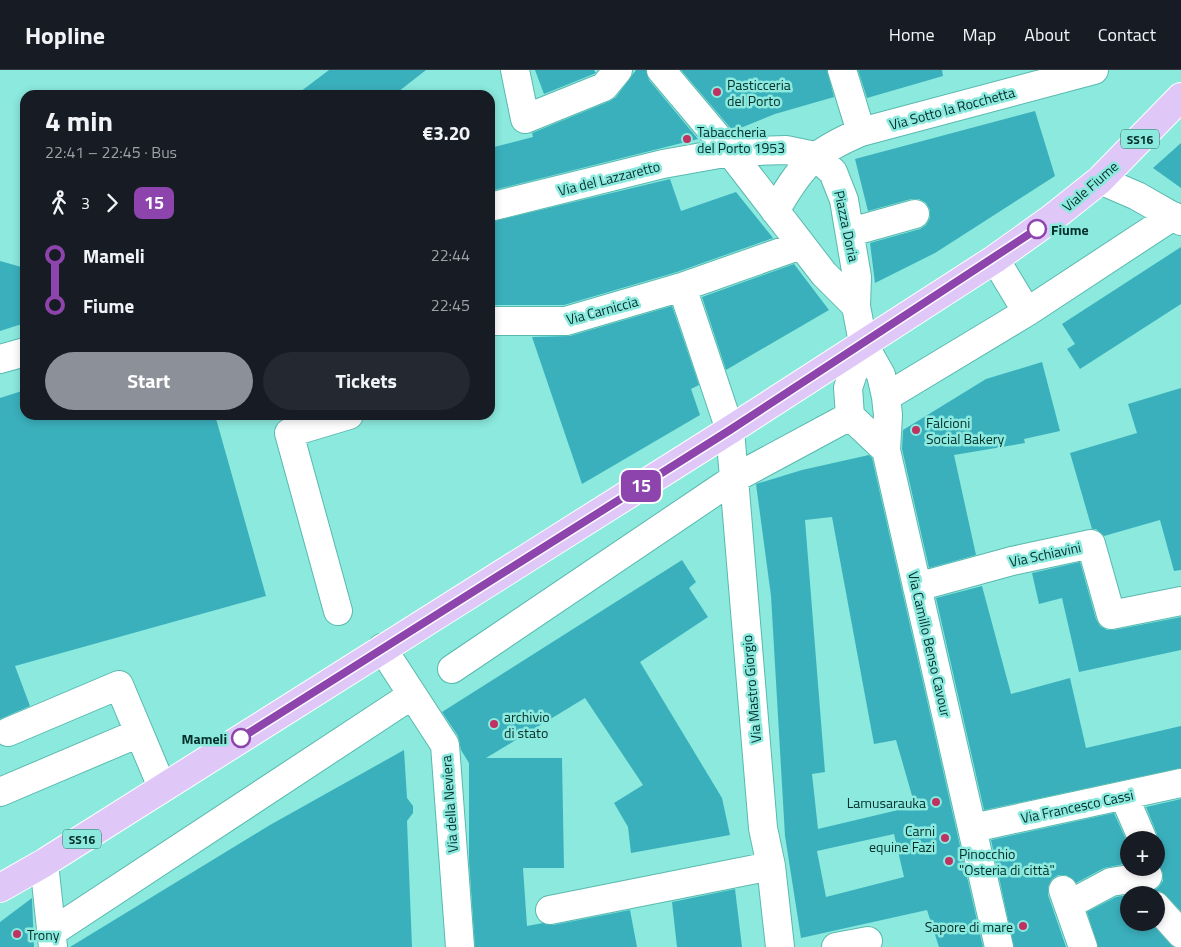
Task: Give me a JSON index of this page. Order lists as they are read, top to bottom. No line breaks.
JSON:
{"streets":{"main road":["SS16","Viale Fiume"],"street":["Via Sotto la Rocchetta","Via del Lazzaretto","Piazza Doria","Via Carniccia","Via Schiavini","Via Camillo Benso Cavour","Via Mastro Giorgio","Via della Neviera","Via Francesco Cassi"]},"crossings":[["Via Sotto la Rocchetta","Piazza Doria"],["SS16","Viale Fiume"],["SS16","Piazza Doria"],["SS16","Via Camillo Benso Cavour"],["SS16","Via Mastro Giorgio"],["SS16","Via della Neviera"],["Viale Fiume","Piazza Doria"],["Viale Fiume","Via Camillo Benso Cavour"],["Piazza Doria","Via Camillo Benso Cavour"],["Via Schiavini","Via Camillo Benso Cavour"],["Via Camillo Benso Cavour","Via Francesco Cassi"]],"places":["Pasticceria del Porto","Tabaccheria del Porto 1953","Fiume","Falcioni Social Bakery","archivio di stato","Mameli","Lamusarauka","Carni equine Fazi","Pinocchio \"Osteria di città\"","Sapore di mare","Trony"],"lines":["bus line 15"],"page":{"header":"Hopline","nav":["Home","Map","About","Contact"],"on_map":"15","heading":["4 min","22:41 – 22:45 · Bus","€3.20"],"legs":["3","15"],"list":[{"name":"Mameli","value":"22:44"},{"name":"Fiume","value":"22:45"}],"buttons":["Start","Tickets"],"map_buttons":["+","−"]}}
